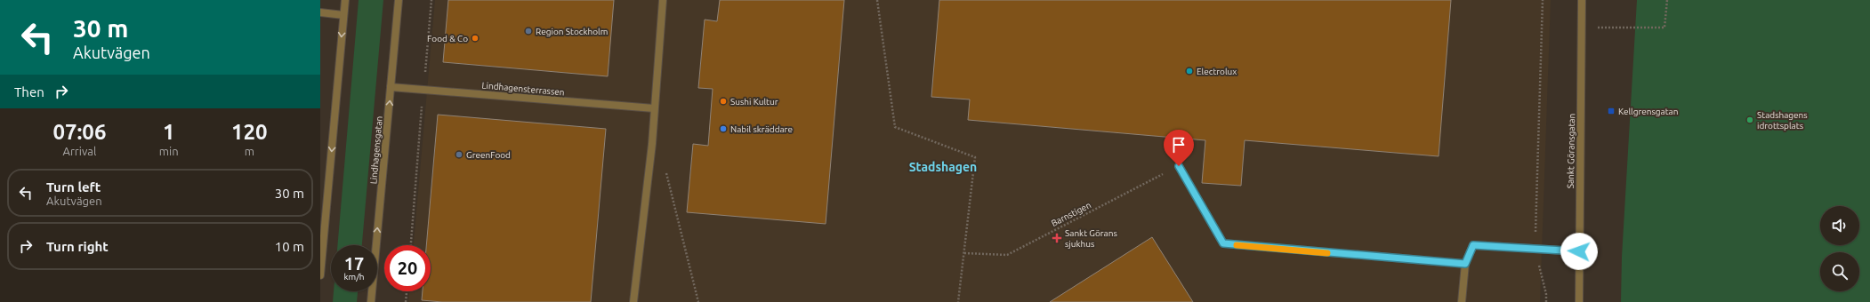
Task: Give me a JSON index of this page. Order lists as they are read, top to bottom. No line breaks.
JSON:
{"streets":{"street":["Lindhagensterrassen","Lindhagensgatan","Sankt Göransgatan"],"path":["Barnstigen"]},"crossings":[["Lindhagensterrassen","Lindhagensgatan"]],"districts":["Stadshagen"],"places":{"other":["Region Stockholm","Food & Co","Electrolux","Sushi Kultur","Stadshagens idrottsplats","Nabil skräddare","GreenFood"],"transit":["Kellgrensgatan"],"health":["Sankt Görans sjukhus"]},"page":{"turn":["30 m","Akutvägen"],"then":"Then","eta":["07:06","Arrival","1","min","120","m"],"list":[{"name":"Turn left","note":"Akutvägen","value":"30 m"},{"name":"Turn right","value":"10 m"}],"speed":"17 km/h","limit":"20"}}
